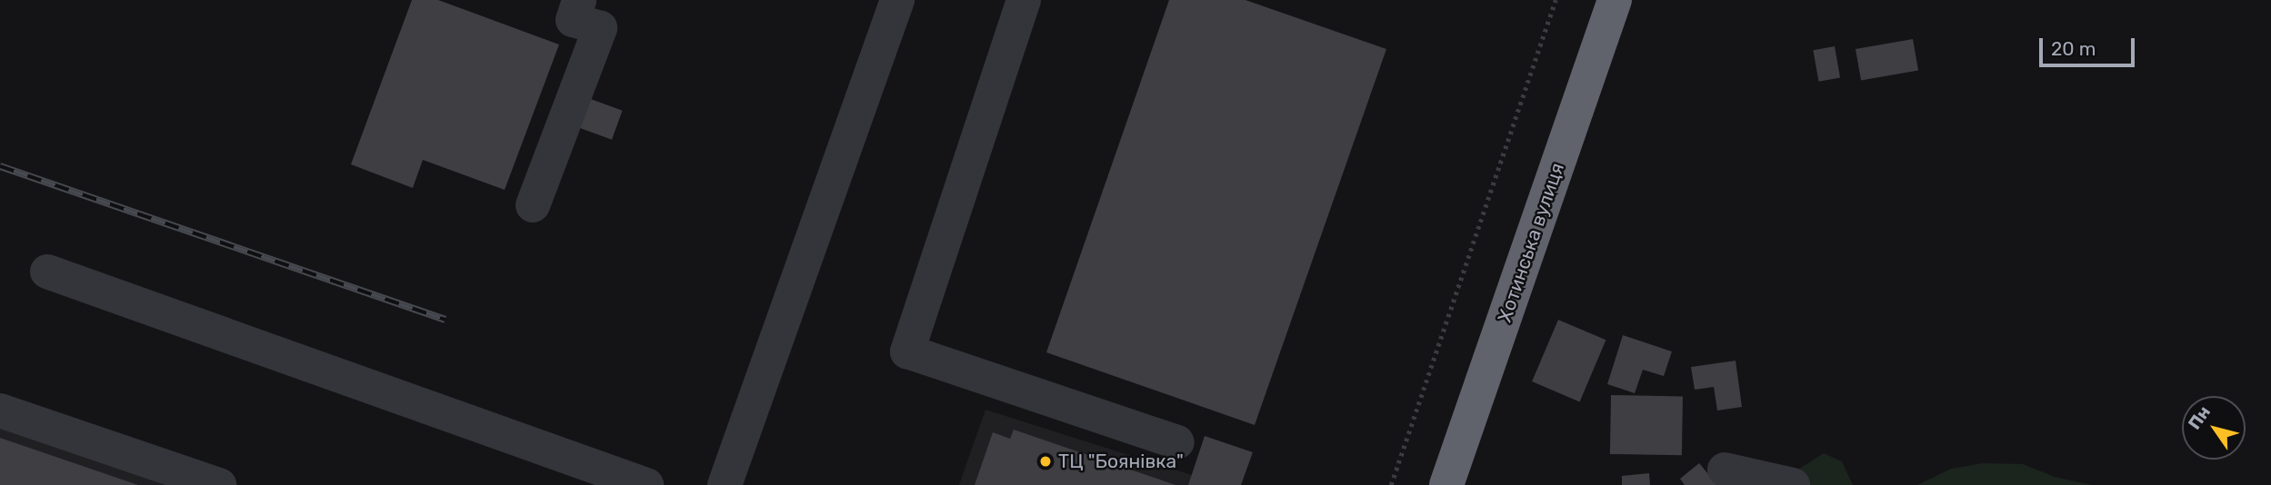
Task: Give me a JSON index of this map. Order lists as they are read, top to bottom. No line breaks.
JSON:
{"streets":{"highway":["Хотинська вулиця"]},"places":["ТЦ \"Боянівка\""],"scale_bar":"20 m","north":"top left"}
